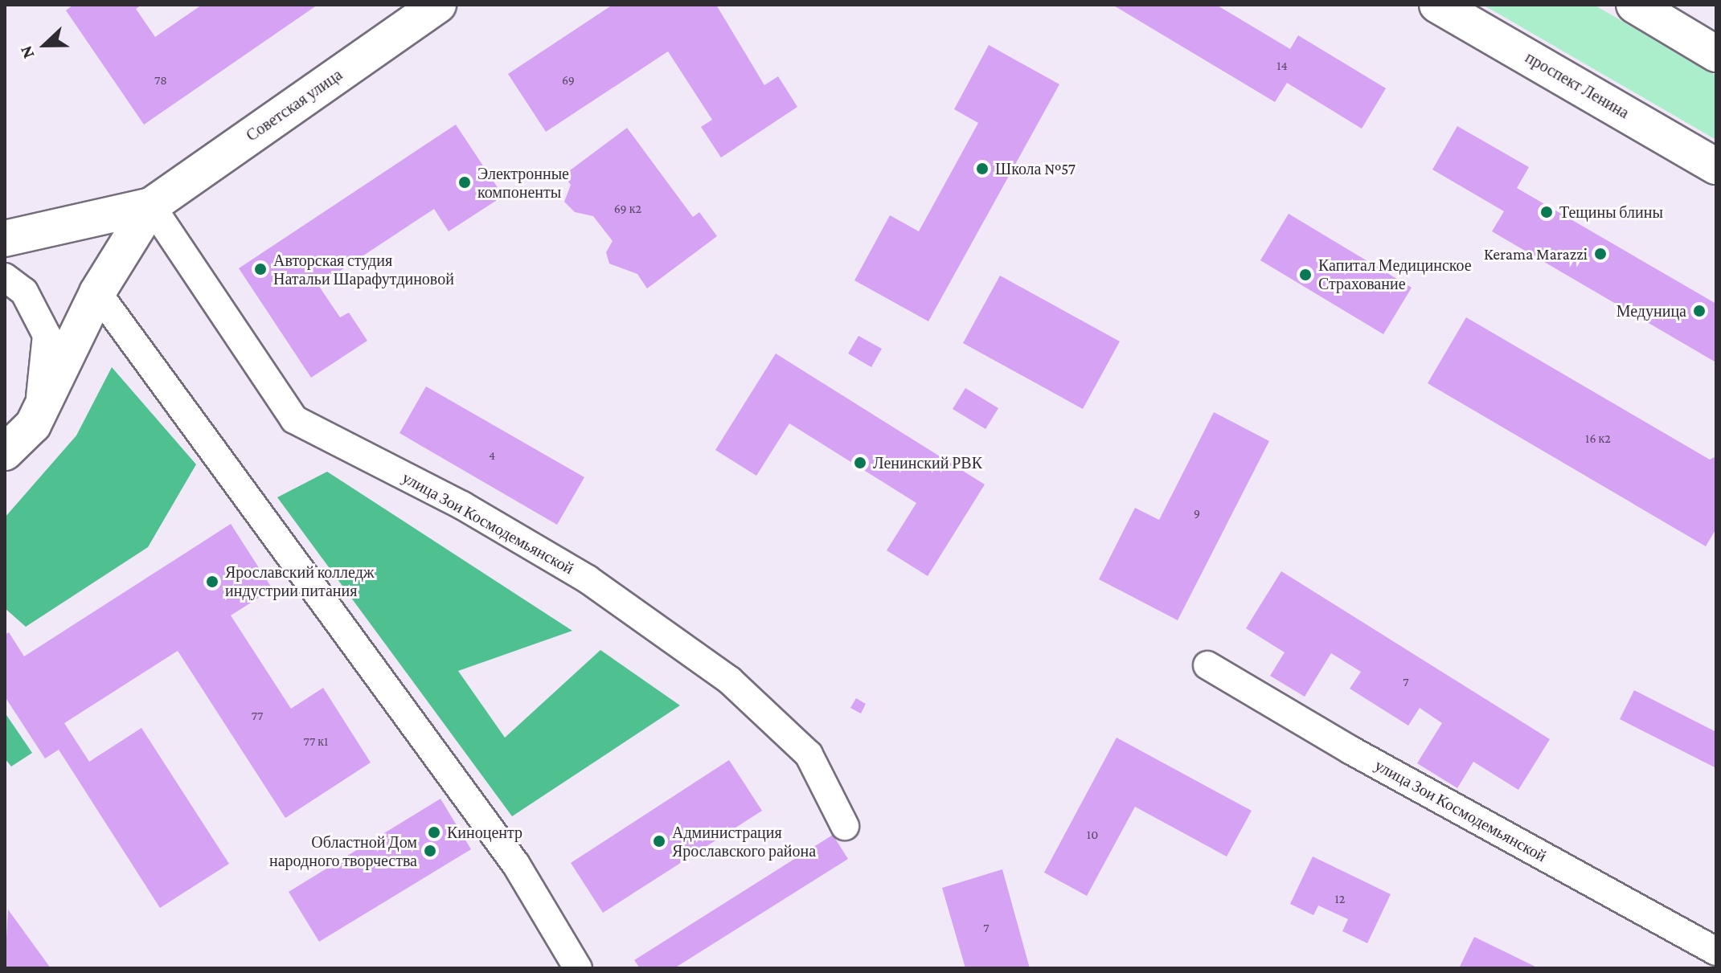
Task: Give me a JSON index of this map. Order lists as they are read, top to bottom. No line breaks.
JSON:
{"streets":{"street":["проспект Ленина","Советская улица","улица Зои Космодемьянской"]},"crossings":[["Советская улица","улица Зои Космодемьянской"]],"places":["Школа №57","Электронные компоненты","Тещины блины","Kerama Marazzi","Авторская студия Натальи Шарафутдиновой","Капитал Медицинское Страхование","Медуница","Ленинский РВК","Ярославский колледж индустрии питания","Киноцентр","Администрация Ярославского района","Областной Дом народного творчества"],"house_numbers":["14","78","69","69 к2","16 к2","4","9","7","77","77 к1","10","12","7"],"north":"left"}
